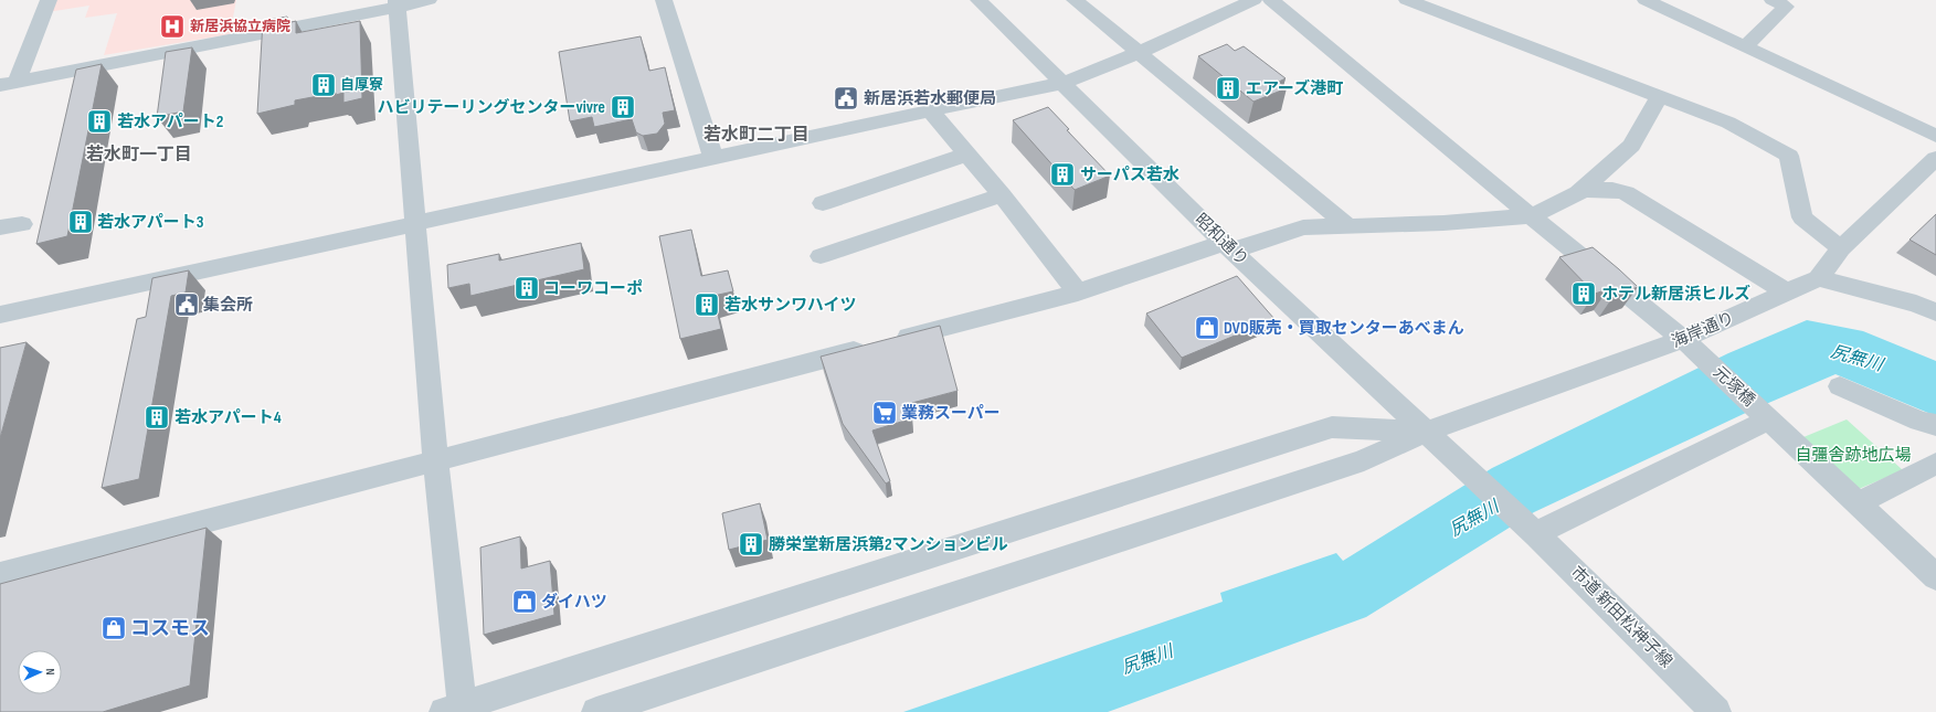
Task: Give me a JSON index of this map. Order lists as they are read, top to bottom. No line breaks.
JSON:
{"streets":{"street":["昭和通り","海岸通り","元塚橋","市道 新田松神子線"]},"crossings":[["昭和通り","海岸通り"],["昭和通り","市道 新田松神子線"],["海岸通り","元塚橋"]],"districts":["若水町二丁目","若水町一丁目"],"water":["尻無川"],"parks":["自彊舎跡地広場"],"places":{"hospital":["新居浜協立病院"],"building":["自厚寮","エアーズ港町","ハビリテーリングセンターvivre","若水アパート2","サーパス若水","若水アパート3","コーワコーポ","ホテル新居浜ヒルズ","若水サンワハイツ","若水アパート4","勝栄堂新居浜第2マンションビル"],"public building":["新居浜若水郵便局","集会所"],"shop":["DVD販売・買取センターあべまん","ダイハツ","コスモス"],"supermarket":["業務スーパー"]},"north":"right"}
